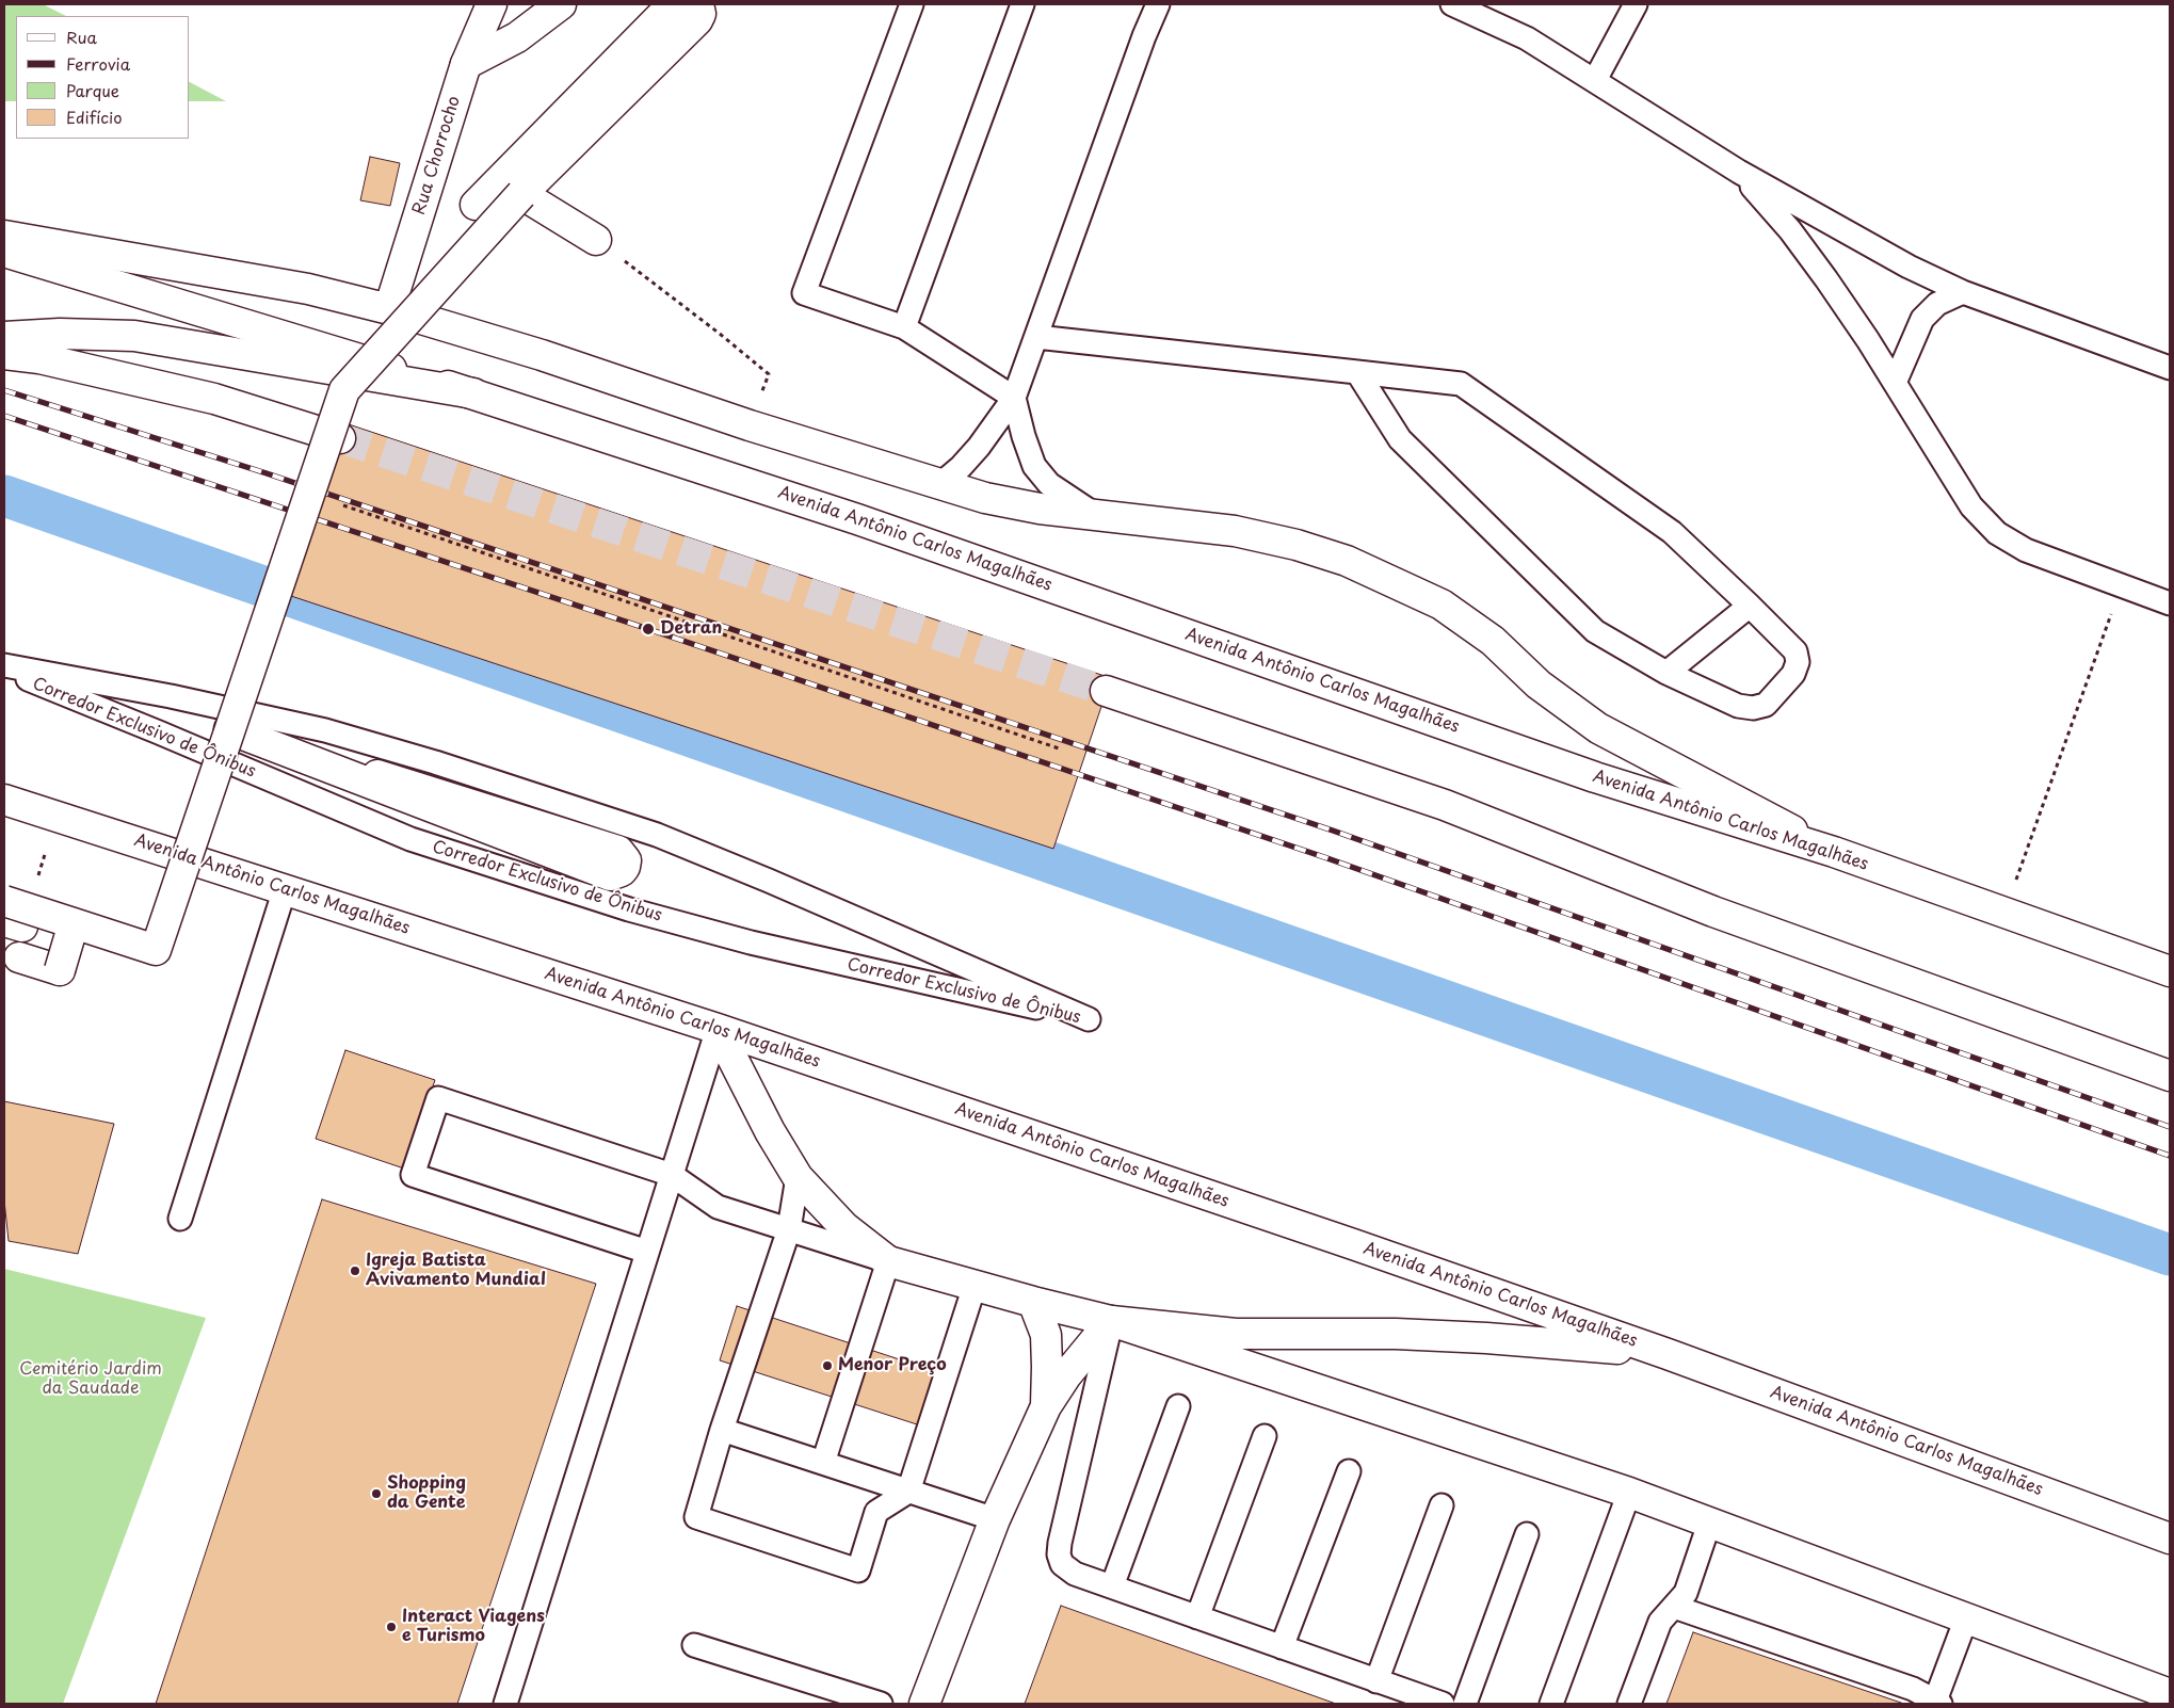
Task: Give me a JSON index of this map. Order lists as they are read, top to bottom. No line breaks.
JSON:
{"streets":{"main road":["Rua Chorrocho","Avenida Antônio Carlos Magalhães"],"lane":["Corredor Exclusivo de Ônibus"]},"parks":["Cemitério Jardim da Saudade"],"places":["Detran","Igreja Batista Avivamento Mundial","Menor Preço","Shopping da Gente","Interact Viagens e Turismo"],"legend":["Rua","Ferrovia","Parque","Edifício"]}
